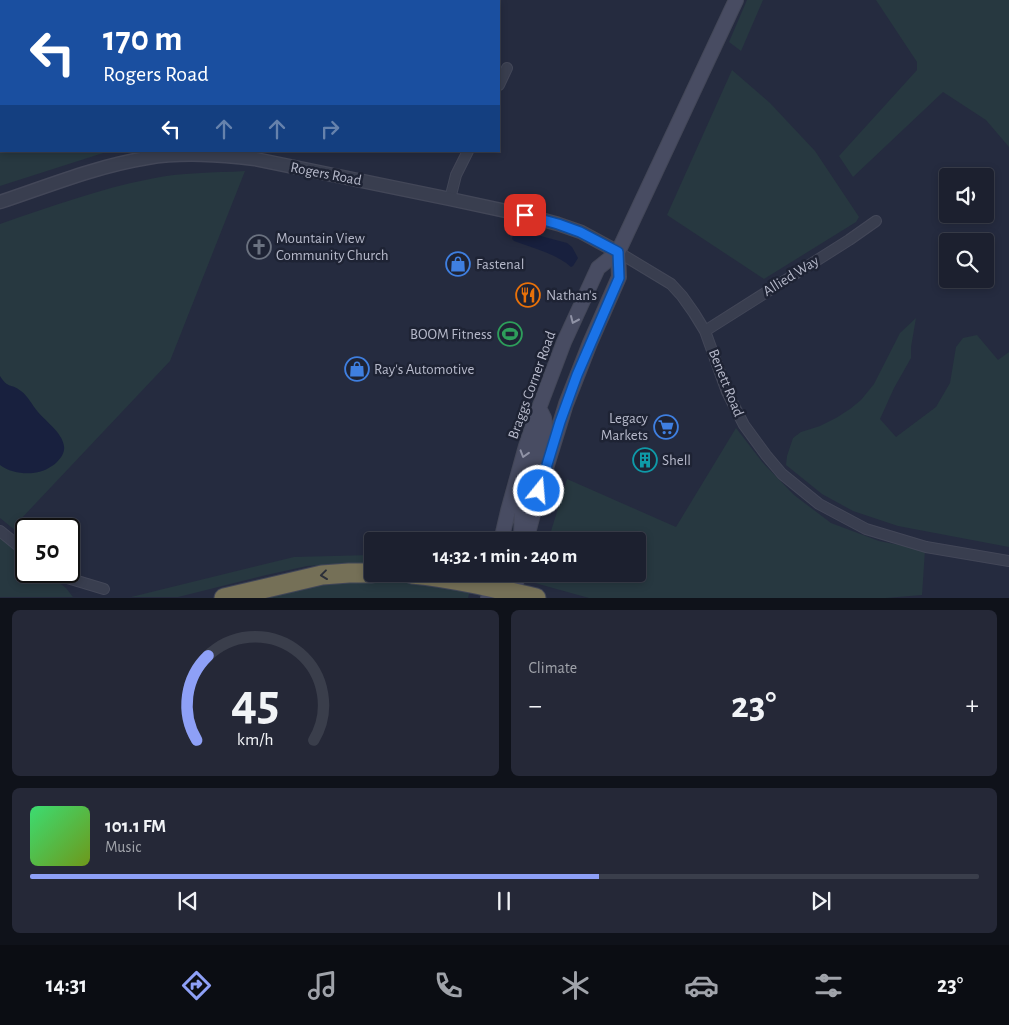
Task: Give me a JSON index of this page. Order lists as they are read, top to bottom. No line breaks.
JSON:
{"streets":{"main road":["Braggs Corner Road"],"street":["Rogers Road","Allied Way","Benett Road"]},"crossings":[["Rogers Road","Benett Road"],["Rogers Road","Braggs Corner Road"],["Allied Way","Benett Road"],["Benett Road","Braggs Corner Road"]],"places":{"church":["Mountain View Community Church"],"shop":["Fastenal","Ray's Automotive"],"restaurant":["Nathan's"],"sports":["BOOM Fitness"],"supermarket":["Legacy Markets"],"building":["Shell"]},"page":{"turn":["170 m","Rogers Road"],"limit":"50","trip":"14:32 · 1 min · 240 m","tile":"Climate","heat":["−","23°","+"],"song":["101.1 FM","Music"],"tabs":["14:31","23°"],"gauge":["45","km/h"]}}
